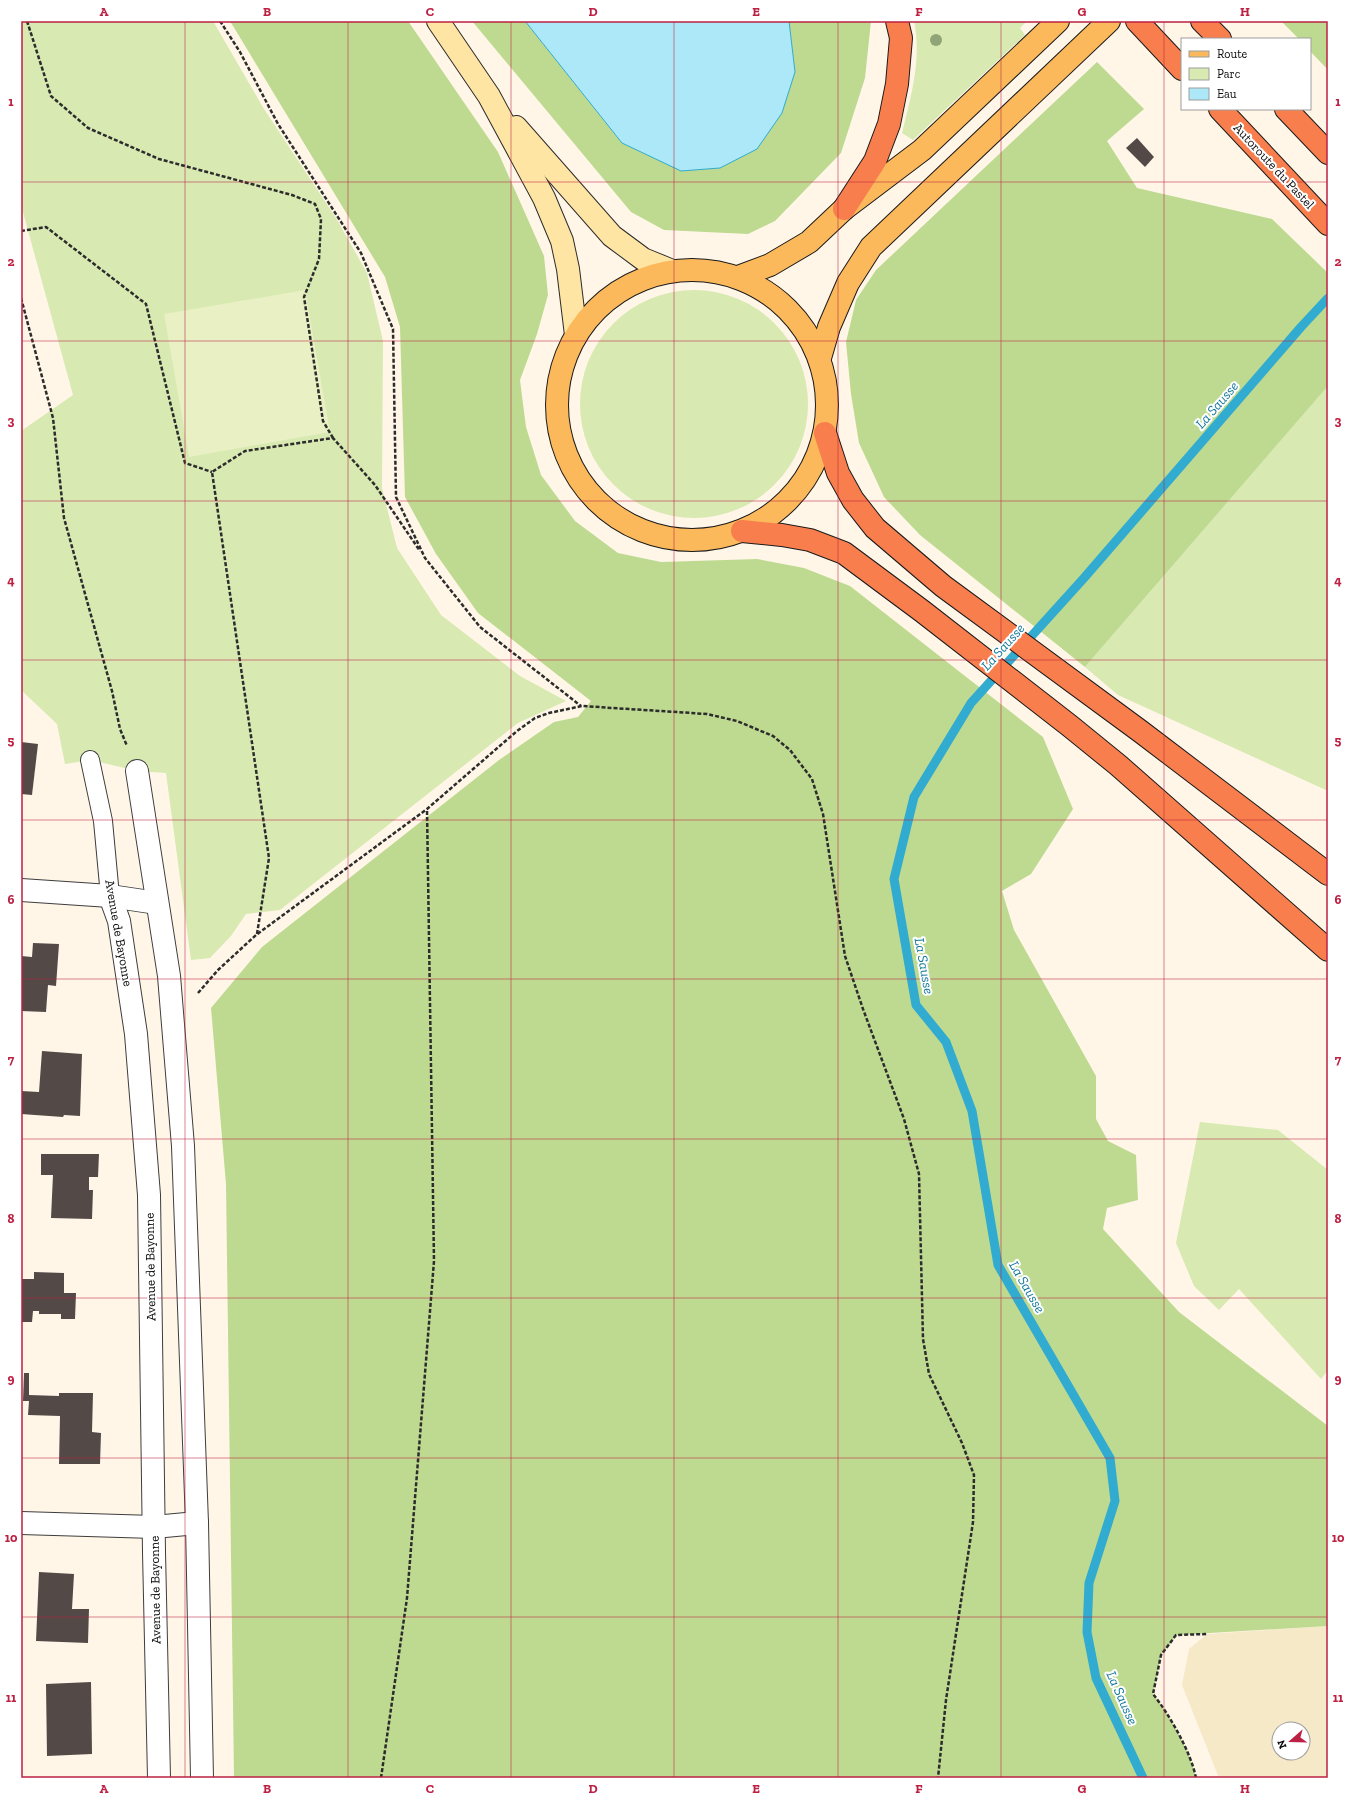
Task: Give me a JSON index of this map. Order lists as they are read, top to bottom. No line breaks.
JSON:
{"streets":{"highway":["Autoroute du Pastel"],"street":["Avenue de Bayonne"]},"water":["La Sausse"],"legend":["Route","Parc","Eau"],"north":"left","grid":{"columns":["A","B","C","D","E","F","G","H"],"rows":["1","2","3","4","5","6","7","8","9","10","11"]}}
